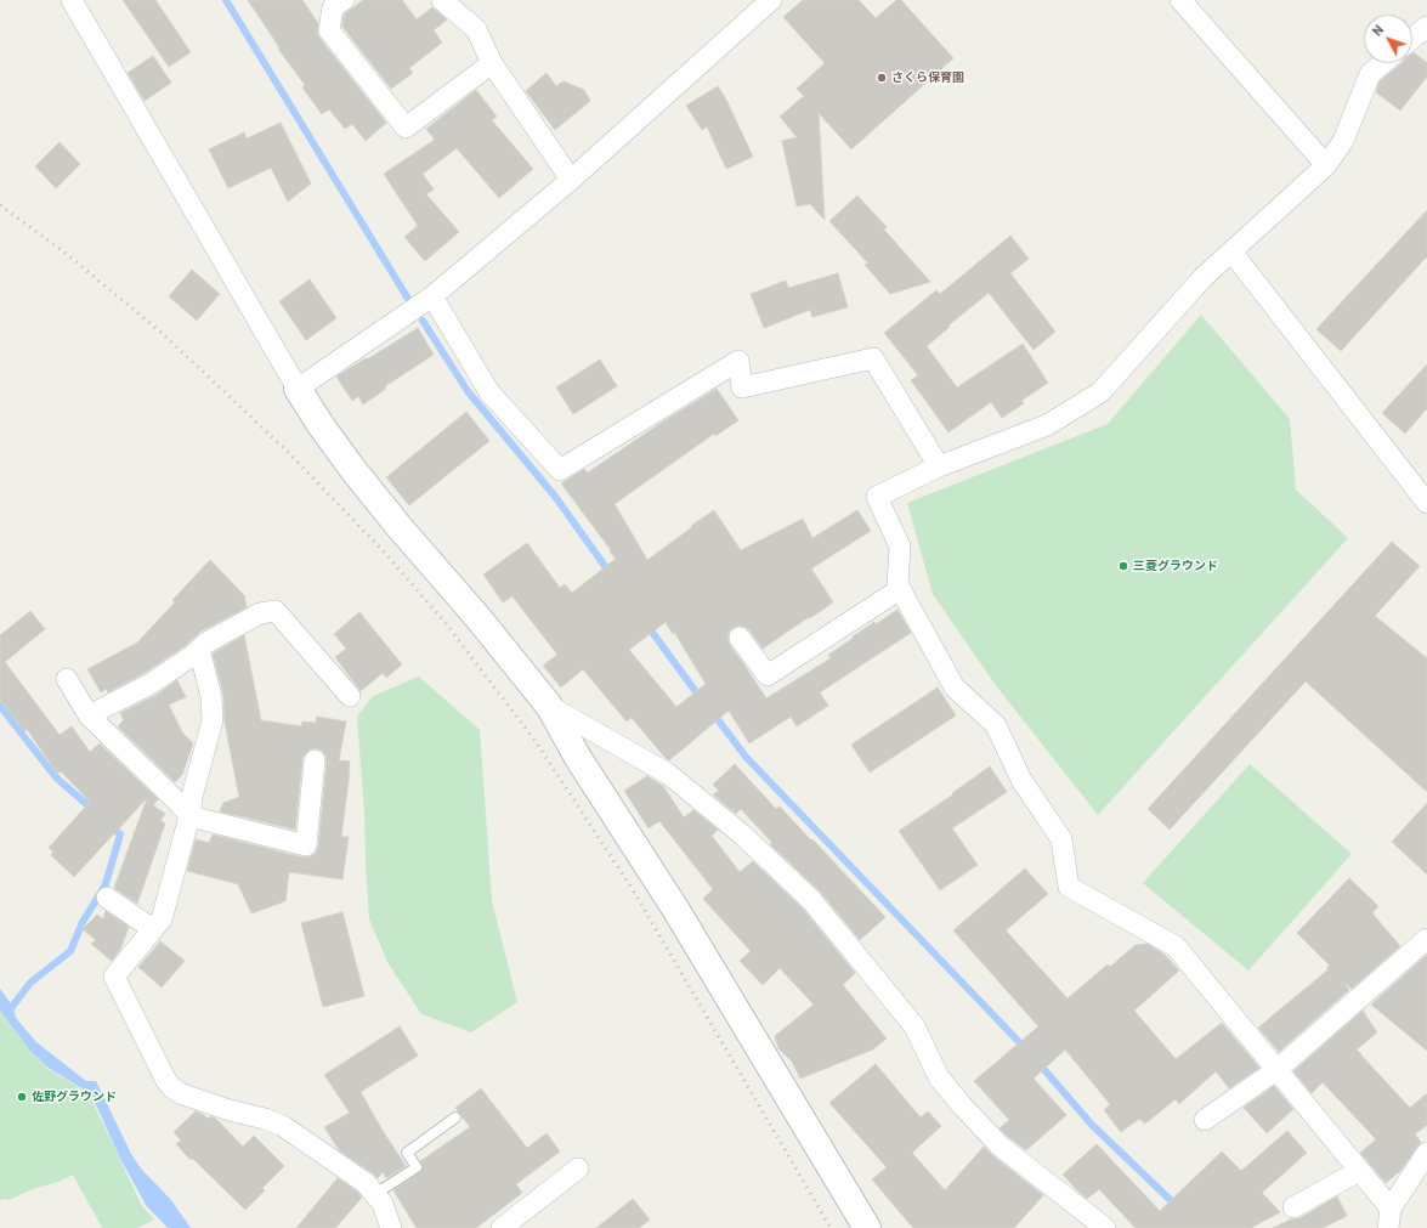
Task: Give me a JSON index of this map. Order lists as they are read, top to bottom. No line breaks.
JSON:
{"places":["さくら保育園","三菱グラウンド","佐野グラウンド"],"north":"top left"}
